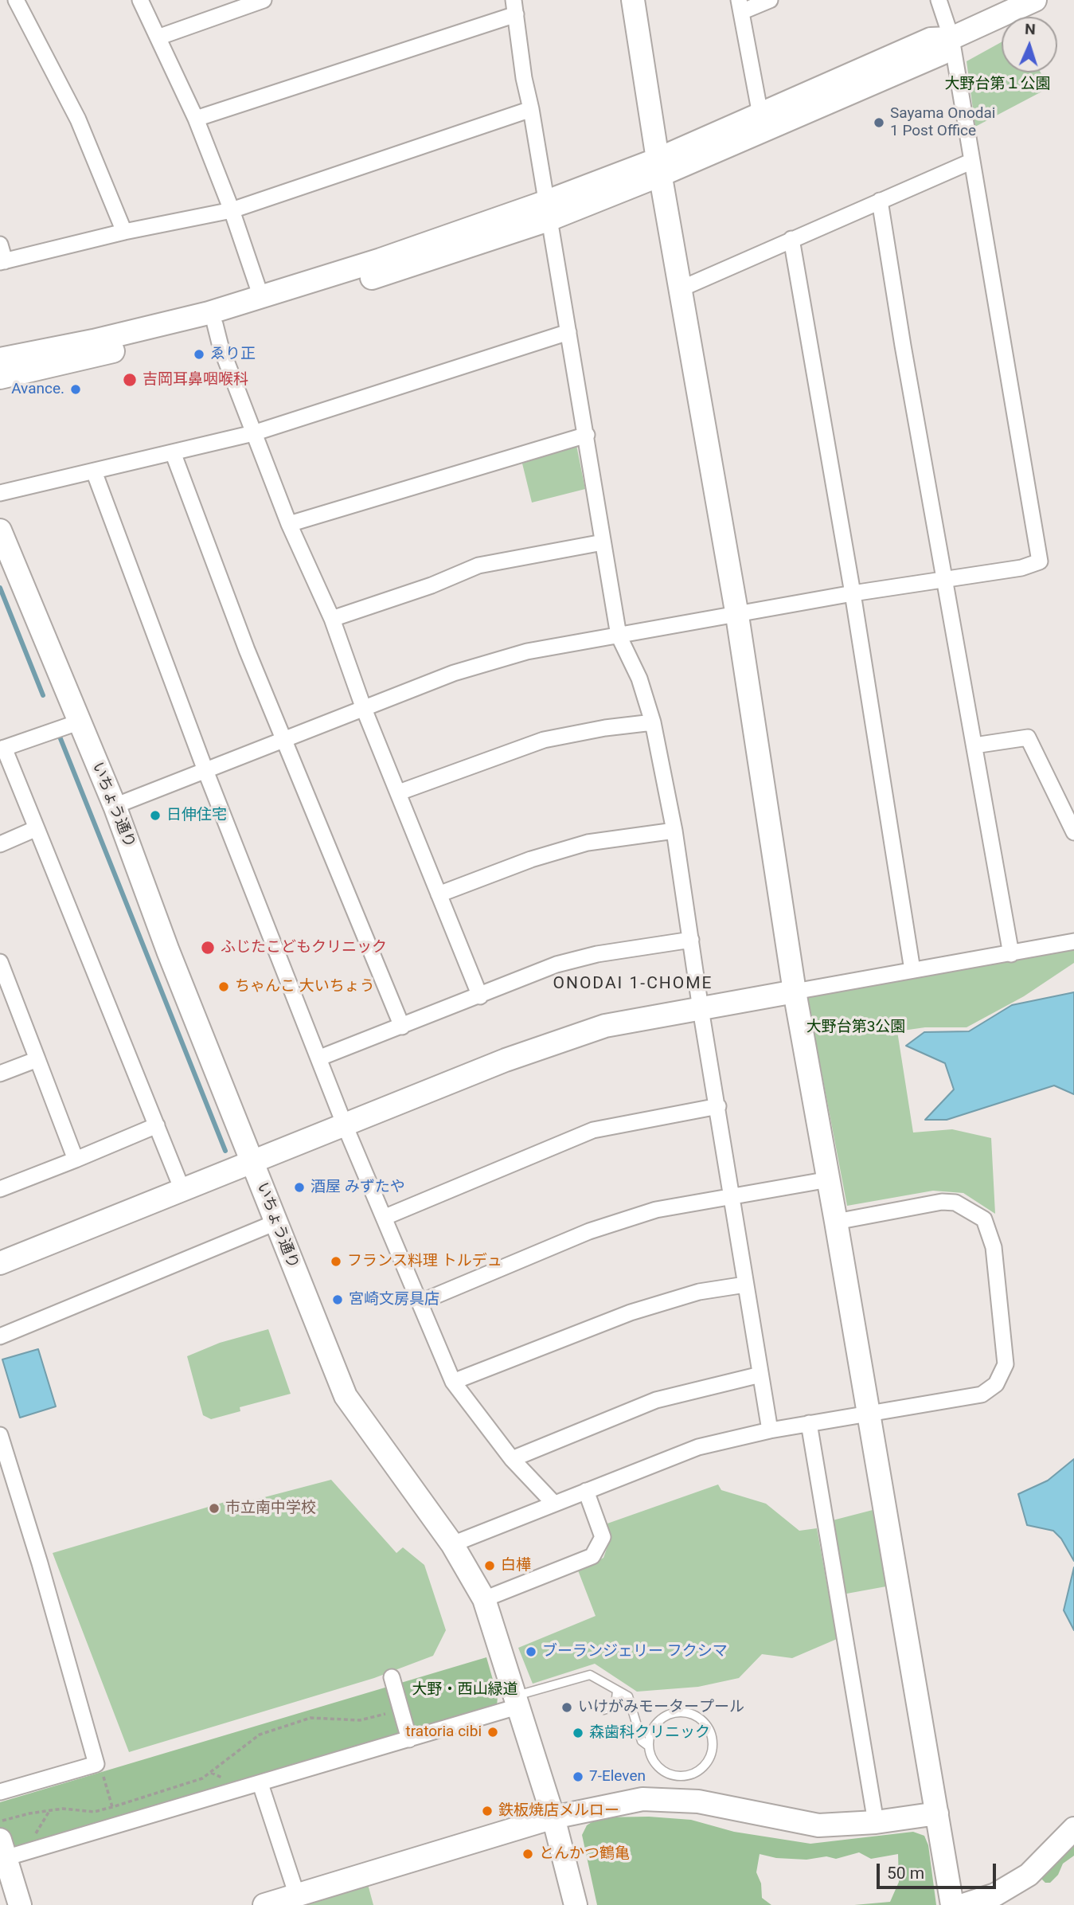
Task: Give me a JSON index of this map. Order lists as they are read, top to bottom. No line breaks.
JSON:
{"streets":{"street":["いちょう通り"]},"districts":["ONODAI 1-CHOME"],"parks":["大野台第１公園","大野台第3公園","大野・西山緑道"],"places":["Sayama Onodai 1 Post Office","ゑり正","吉岡耳鼻咽喉科","Avance.","日伸住宅","ふじたこどもクリニック","ちゃんこ 大いちょう","酒屋 みずたや","フランス料理 トルデュ","宮崎文房具店","市立南中学校","白樺","ブーランジェリー フクシマ","いけがみモータープール","tratoria cibi","森歯科クリニック","7-Eleven","鉄板焼店メルロー","とんかつ鶴亀"],"scale_bar":"50 m","north":"top"}
